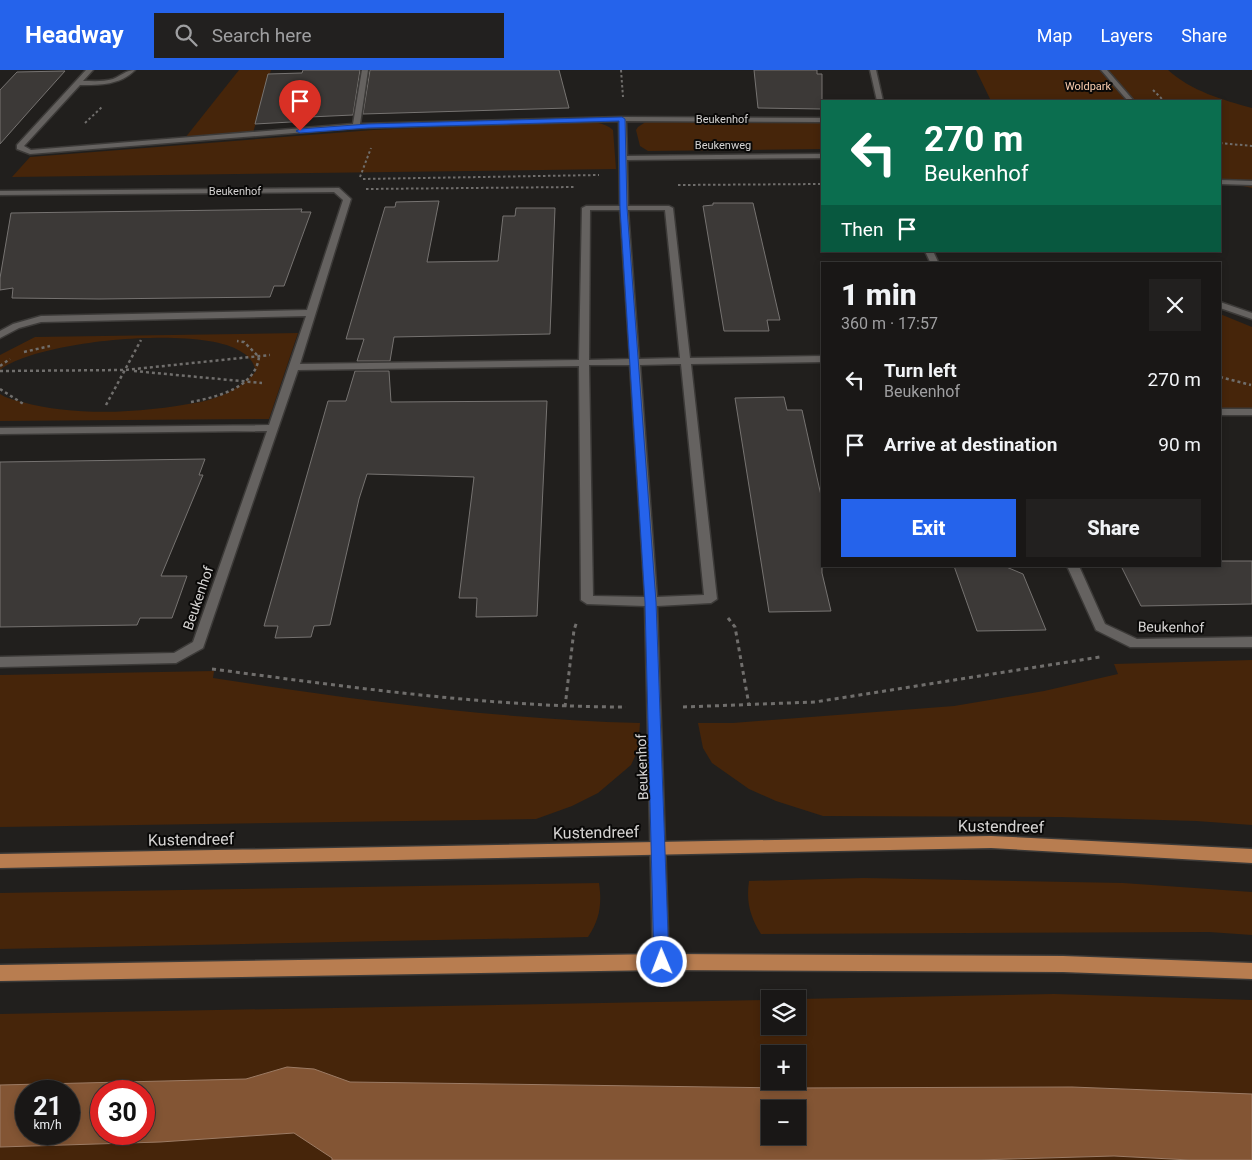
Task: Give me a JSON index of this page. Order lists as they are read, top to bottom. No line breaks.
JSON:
{"streets":{"main road":["Kustendreef"],"street":["Beukenhof","Beukenweg"]},"crossings":[["Beukenhof","Beukenweg"],["Beukenhof","Kustendreef"]],"parks":["Woldpark"],"page":{"header":"Headway","search":"Search here","nav":["Map","Layers","Share"],"turn":["270 m","Beukenhof"],"then":"Then","heading":["1 min","360 m · 17:57"],"list":[{"name":"Turn left","note":"Beukenhof","value":"270 m"},{"name":"Arrive at destination","value":"90 m"}],"buttons":["Exit","Share"],"map_buttons":["+","−"],"speed":"21 km/h","limit":"30"}}
